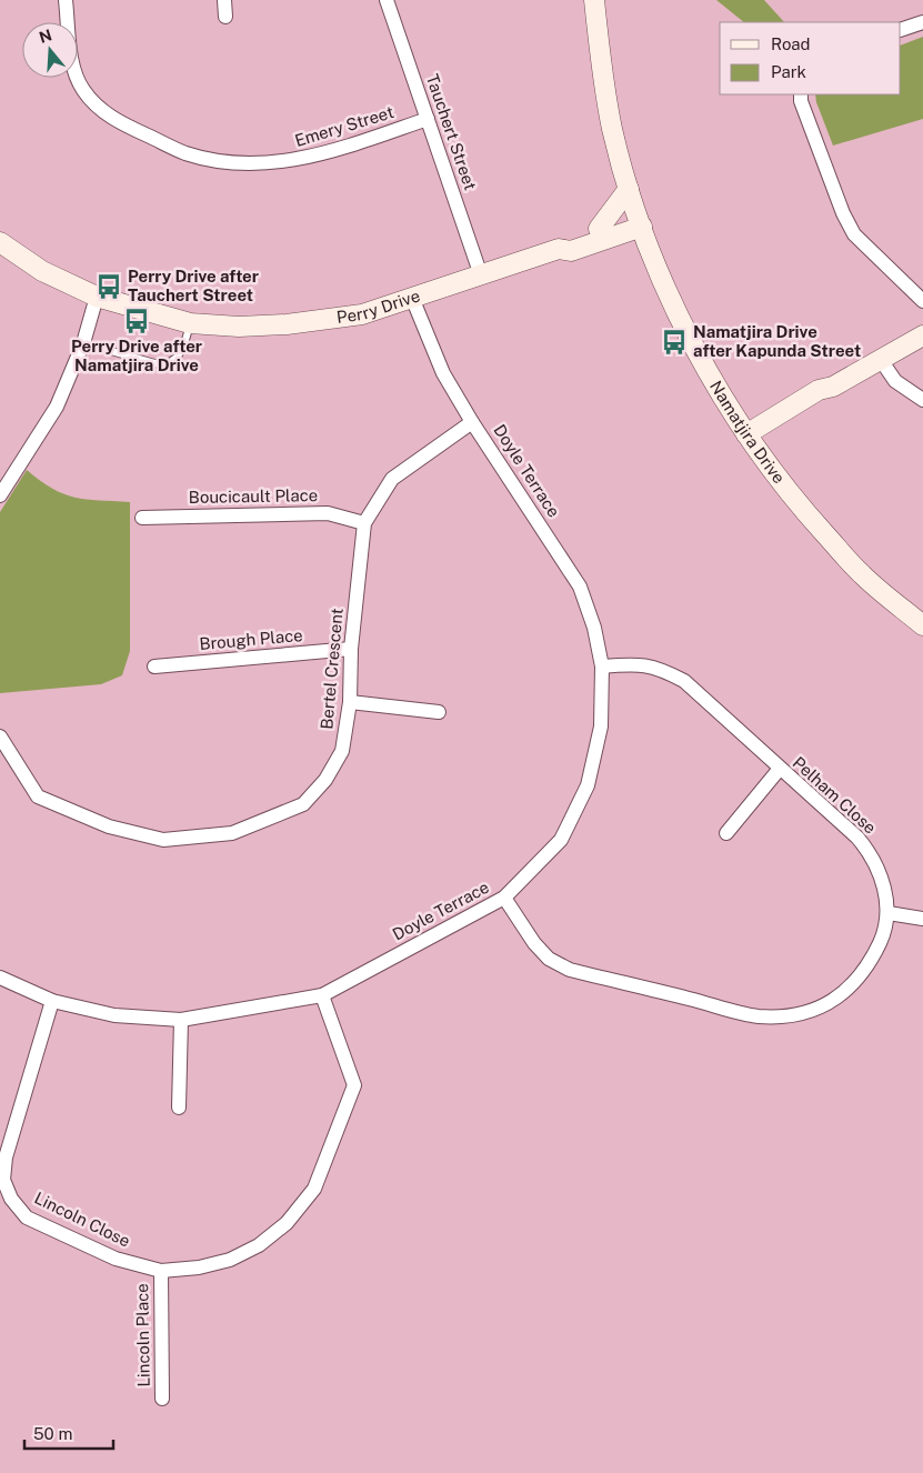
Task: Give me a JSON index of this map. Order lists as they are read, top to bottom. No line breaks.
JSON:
{"streets":{"street":["Emery Street","Tauchert Street","Perry Drive","Namatjira Drive","Doyle Terrace","Boucicault Place","Brough Place","Bertel Crescent","Pelham Close","Lincoln Close","Lincoln Place"]},"crossings":[["Emery Street","Tauchert Street"],["Tauchert Street","Perry Drive"],["Perry Drive","Namatjira Drive"],["Perry Drive","Doyle Terrace"],["Doyle Terrace","Bertel Crescent"],["Doyle Terrace","Pelham Close"],["Doyle Terrace","Lincoln Close"],["Boucicault Place","Bertel Crescent"],["Brough Place","Bertel Crescent"],["Lincoln Close","Lincoln Place"]],"places":{"bus stop":["Perry Drive after Tauchert Street","Perry Drive after Namatjira Drive","Namatjira Drive after Kapunda Street"]},"legend":["Road","Park"],"scale_bar":"50 m","north":"top"}
